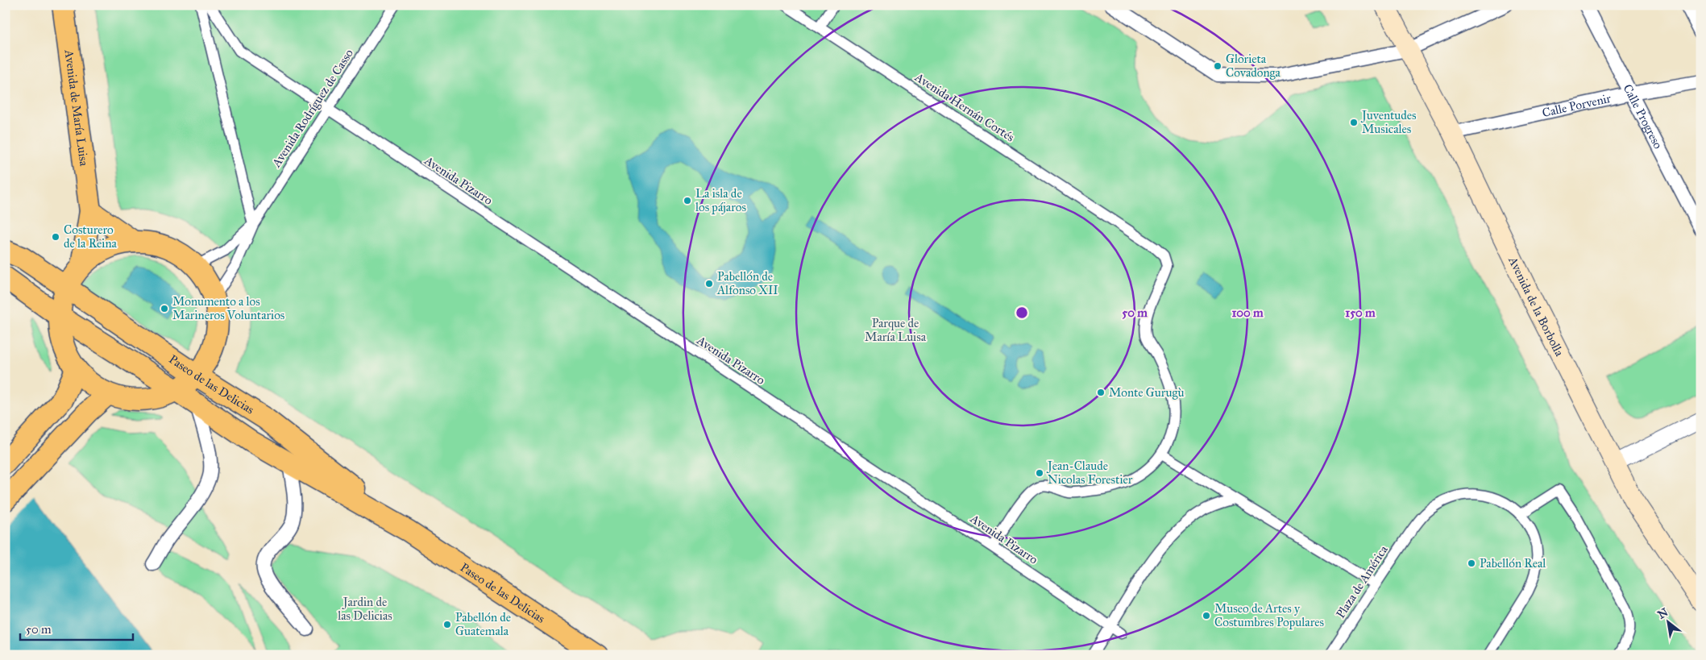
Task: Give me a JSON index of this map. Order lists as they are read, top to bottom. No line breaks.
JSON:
{"streets":{"main road":["Avenida de María Luisa","Avenida de la Borbolla","Paseo de las Delicias"],"street":["Calle Porvenir","Avenida Hernán Cortés","Avenida Rodríguez de Casso","Calle Progreso","Avenida Pizarro","Plaza de América"]},"crossings":[["Calle Porvenir","Calle Progreso"],["Calle Porvenir","Avenida de la Borbolla"],["Avenida Rodríguez de Casso","Avenida Pizarro"]],"parks":["Parque de María Luisa","Jardin de las Delicias"],"places":["Glorieta Covadonga","Juventudes Musicales","La isla de los pájaros","Costurero de la Reina","Pabellón de Alfonso XII","Monumento a los Marineros Voluntarios","Monte Gurugù","Jean-Claude Nicolas Forestier","Pabellón Real","Museo de Artes y Costumbres Populares","Pabellón de Guatemala"],"scale_bar":"50 m","north":"top left","rings":["50 m","100 m","150 m"]}
